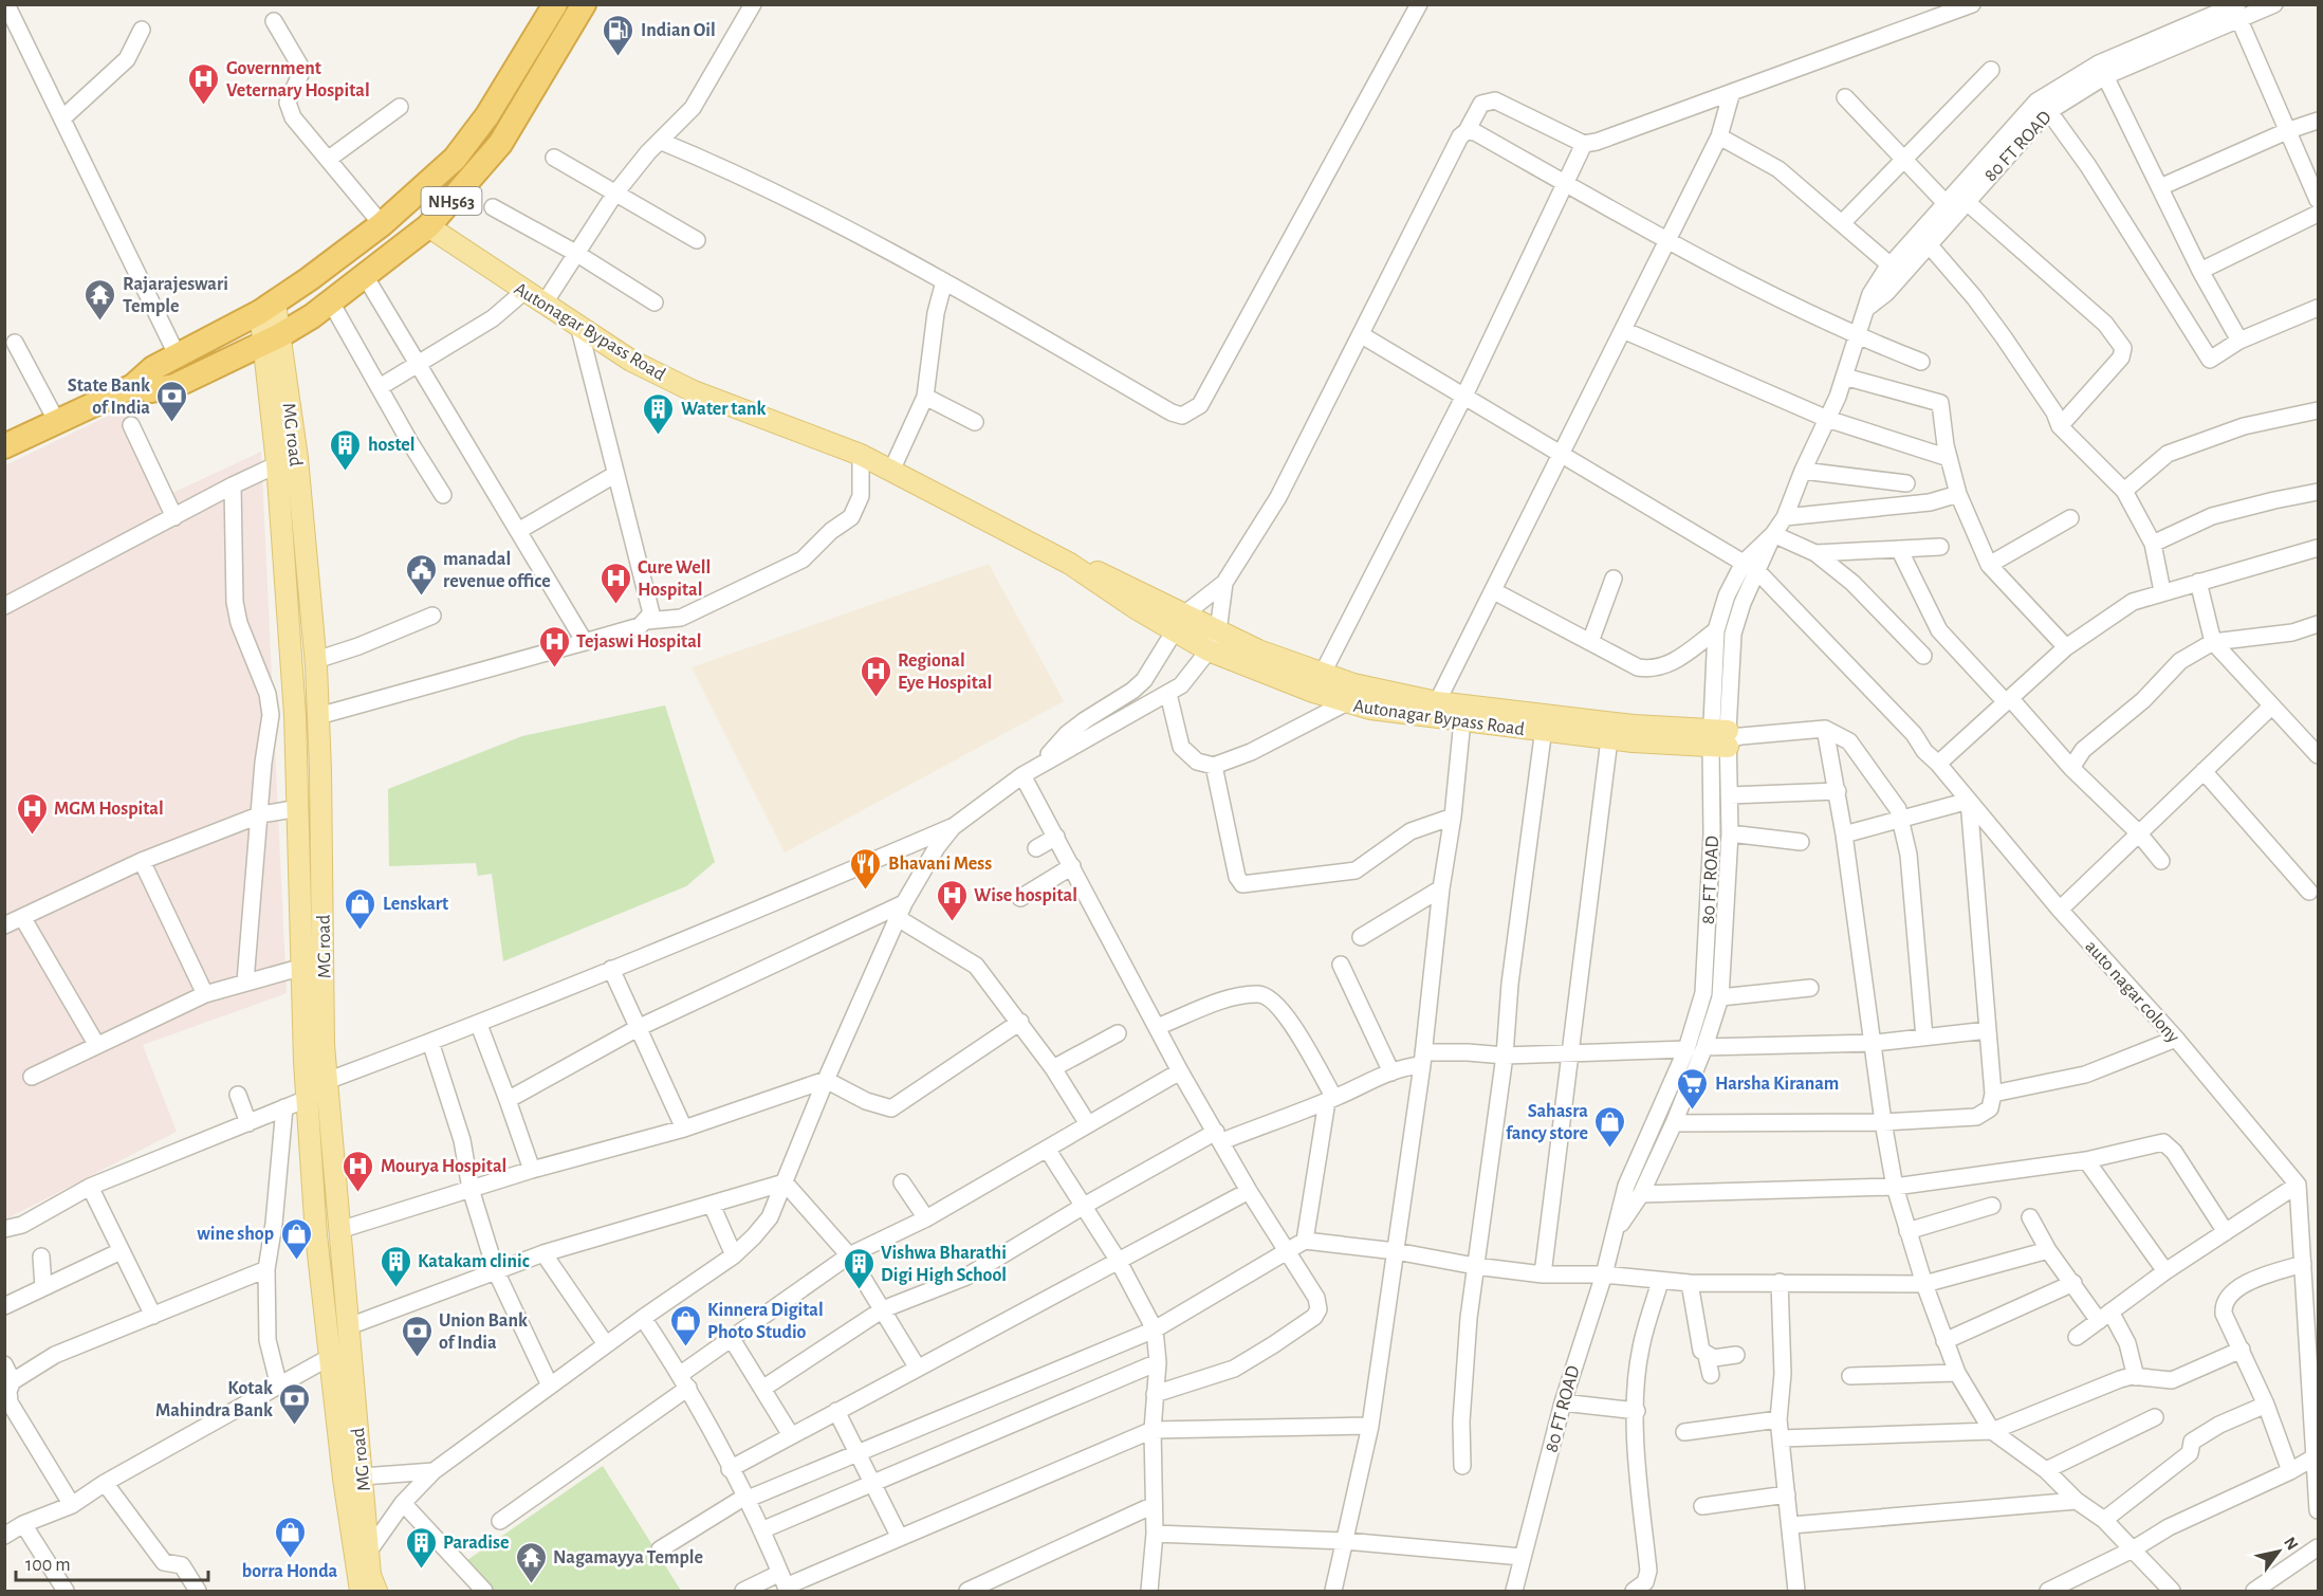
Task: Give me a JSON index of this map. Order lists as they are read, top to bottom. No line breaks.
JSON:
{"streets":{"highway":["NH563"],"main road":["Autonagar Bypass Road","MG road"],"street":["80 FT ROAD","auto nagar colony"]},"crossings":[["80 FT ROAD","Autonagar Bypass Road"],["80 FT ROAD","auto nagar colony"],["NH563","Autonagar Bypass Road"],["NH563","MG road"]],"places":{"fuel station":["Indian Oil"],"hospital":["Government Veternary Hospital","Cure Well Hospital","Tejaswi Hospital","Regional Eye Hospital","MGM Hospital","Wise hospital","Mourya Hospital"],"temple":["Rajarajeswari Temple","Nagamayya Temple"],"bank":["State Bank of India","Union Bank of India","Kotak Mahindra Bank"],"building":["Water tank","hostel","Katakam clinic","Vishwa Bharathi Digi High School","Paradise"],"public building":["manadal revenue office"],"restaurant":["Bhavani Mess"],"shop":["Lenskart","Sahasra fancy store","wine shop","Kinnera Digital Photo Studio","borra Honda"],"supermarket":["Harsha Kiranam"]},"scale_bar":"100 m","north":"top right"}
